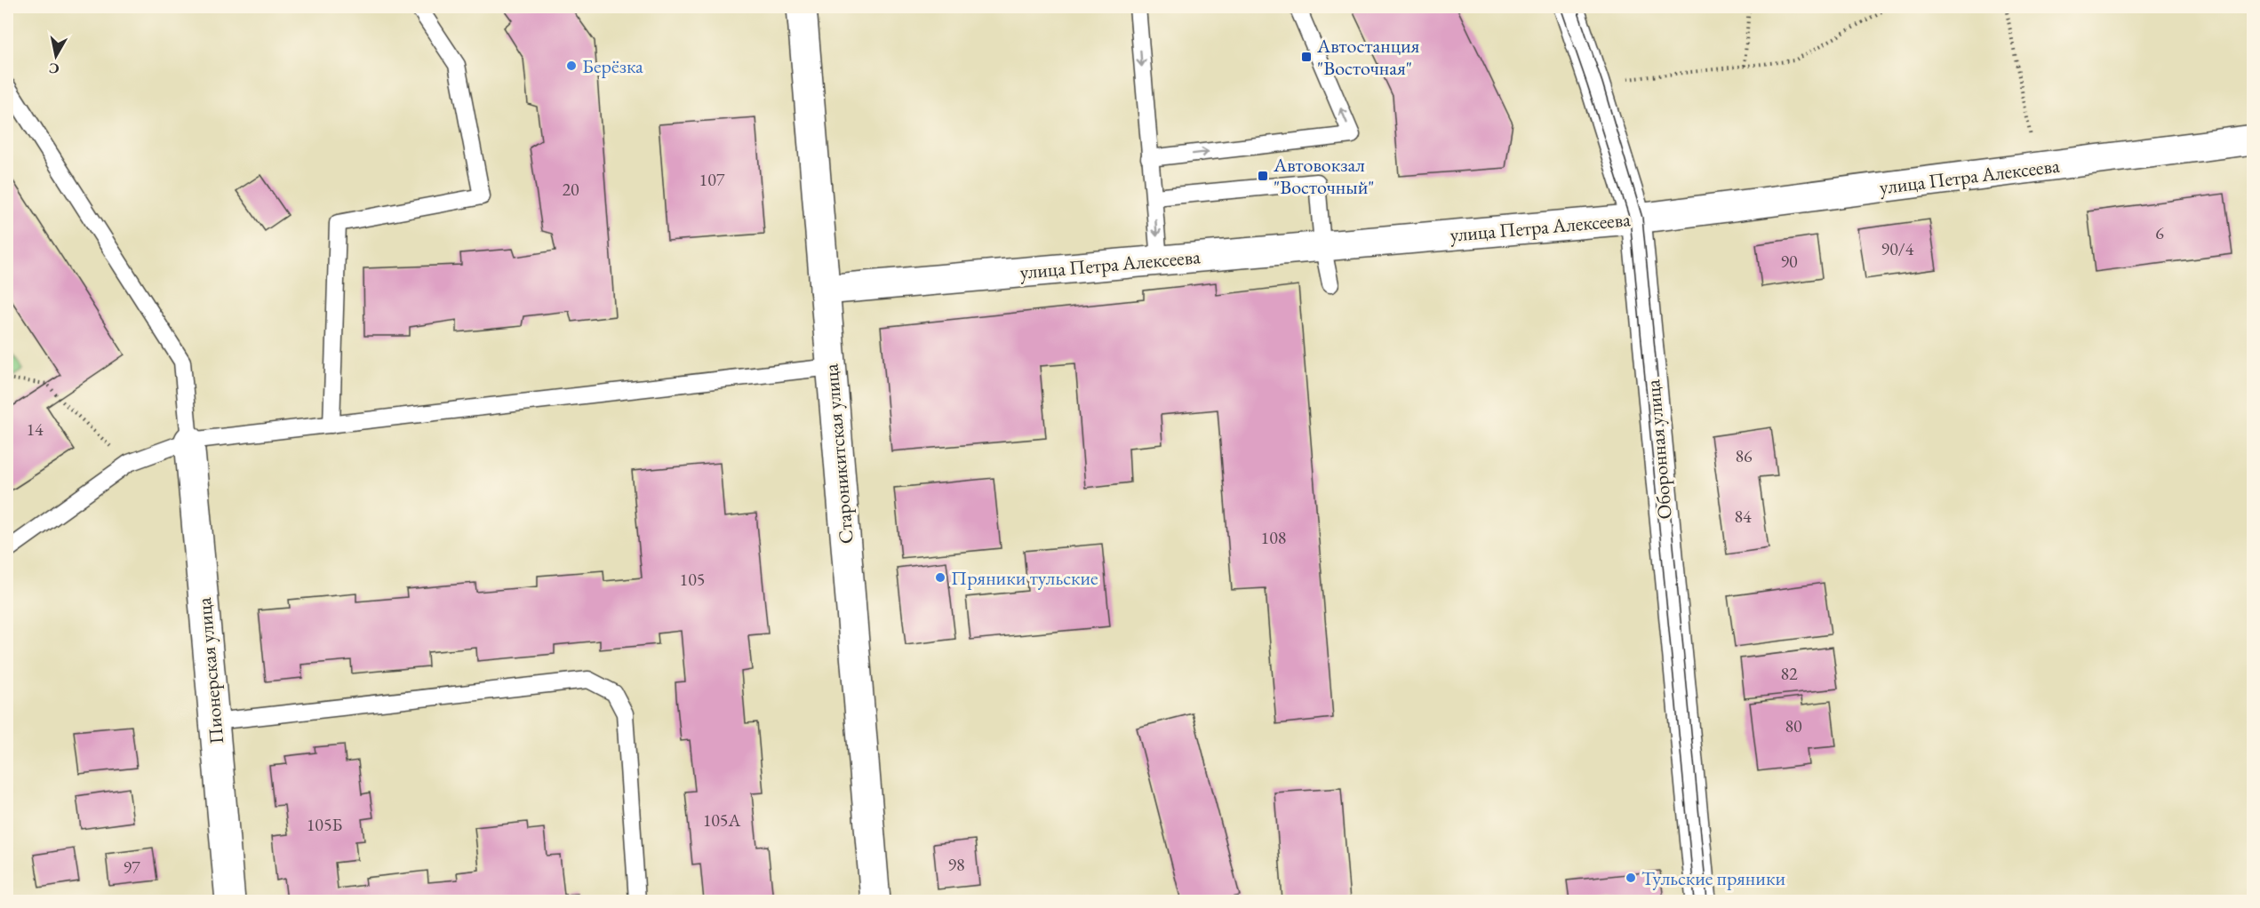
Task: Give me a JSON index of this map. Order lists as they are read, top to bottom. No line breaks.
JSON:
{"streets":{"street":["улица Петра Алексеева","Оборонная улица","Староникитская улица","Пионерская улица"]},"crossings":[["улица Петра Алексеева","Оборонная улица"],["улица Петра Алексеева","Староникитская улица"]],"places":{"transit":["Автостанция \"Восточная\"","Автовокзал \"Восточный\""],"other":["Берёзка","Пряники тульские","Тульские пряники"]},"house_numbers":["107","20","6","90/4","90","14","86","84","108","105","82","80","105А","105Б","98","97"],"north":"bottom"}
